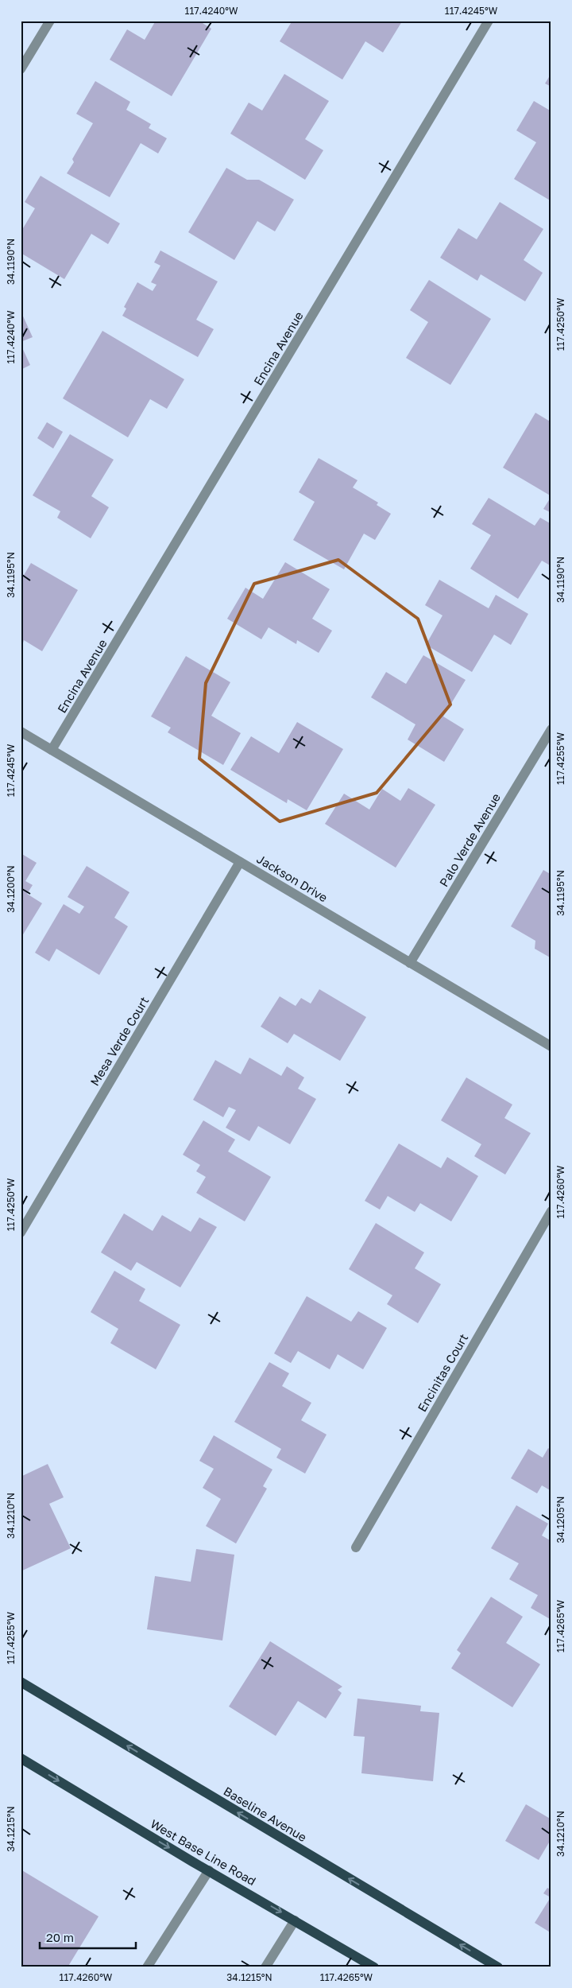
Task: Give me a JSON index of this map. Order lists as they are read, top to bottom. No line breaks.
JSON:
{"streets":{"main road":["Baseline Avenue","West Base Line Road"],"street":["Encina Avenue","Palo Verde Avenue","Jackson Drive","Mesa Verde Court","Encinitas Court"]},"crossings":[["Encina Avenue","Jackson Drive"],["Palo Verde Avenue","Jackson Drive"],["Jackson Drive","Mesa Verde Court"]],"one_way":["Baseline Avenue","West Base Line Road"],"scale_bar":"20 m","coordinates":["117.4240°W","117.4245°W","34.1190°N","117.4250°W","34.1195°N","117.4255°W","34.1200°N","117.4260°W","34.1210°N","34.1205°N","117.4265°W","34.1215°N"]}
